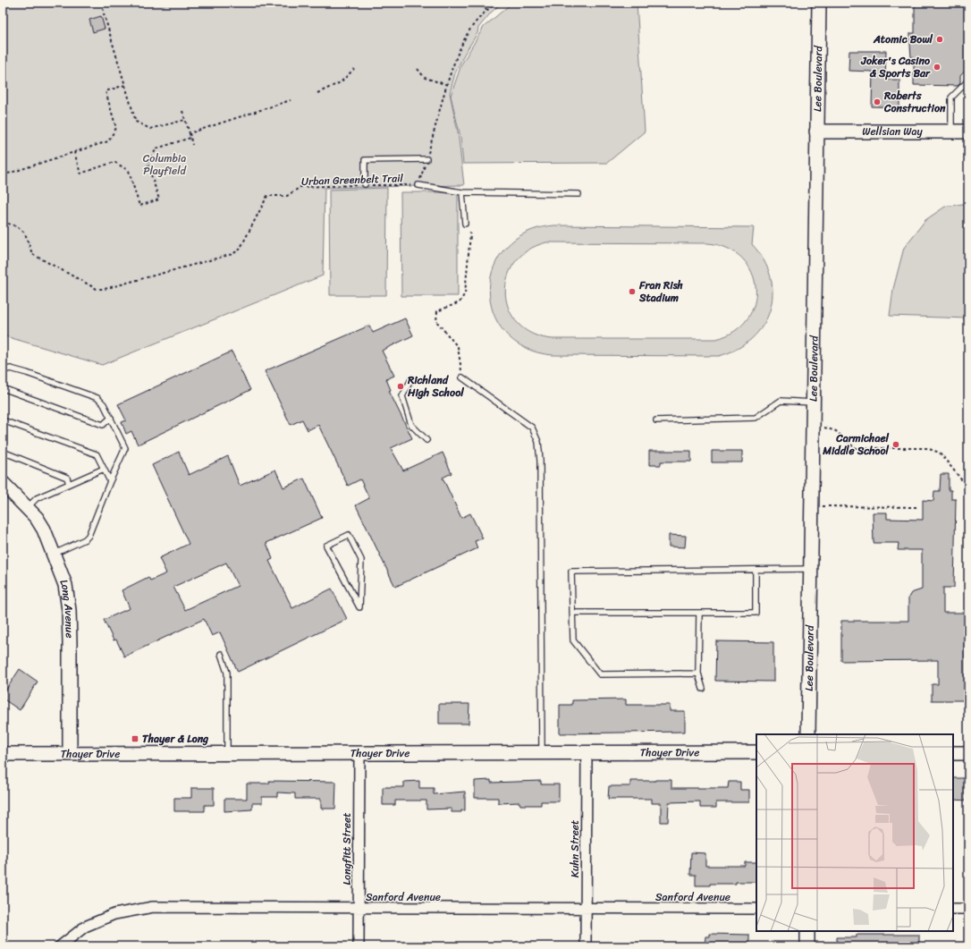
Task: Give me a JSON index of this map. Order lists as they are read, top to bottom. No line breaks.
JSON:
{"streets":{"street":["Lee Boulevard","Wellsian Way","Long Avenue","Thayer Drive","Longfitt Street","Kuhn Street","Sanford Avenue"],"path":["Urban Greenbelt Trail"]},"crossings":[["Lee Boulevard","Wellsian Way"],["Long Avenue","Thayer Drive"],["Thayer Drive","Longfitt Street"],["Thayer Drive","Kuhn Street"],["Longfitt Street","Sanford Avenue"],["Kuhn Street","Sanford Avenue"]],"parks":["Columbia Playfield"],"places":{"other":["Atomic Bowl","Joker's Casino & Sports Bar","Roberts Construction","Fran Rish Stadium","Richland High School","Carmichael Middle School"],"transit":["Thayer & Long"]}}
